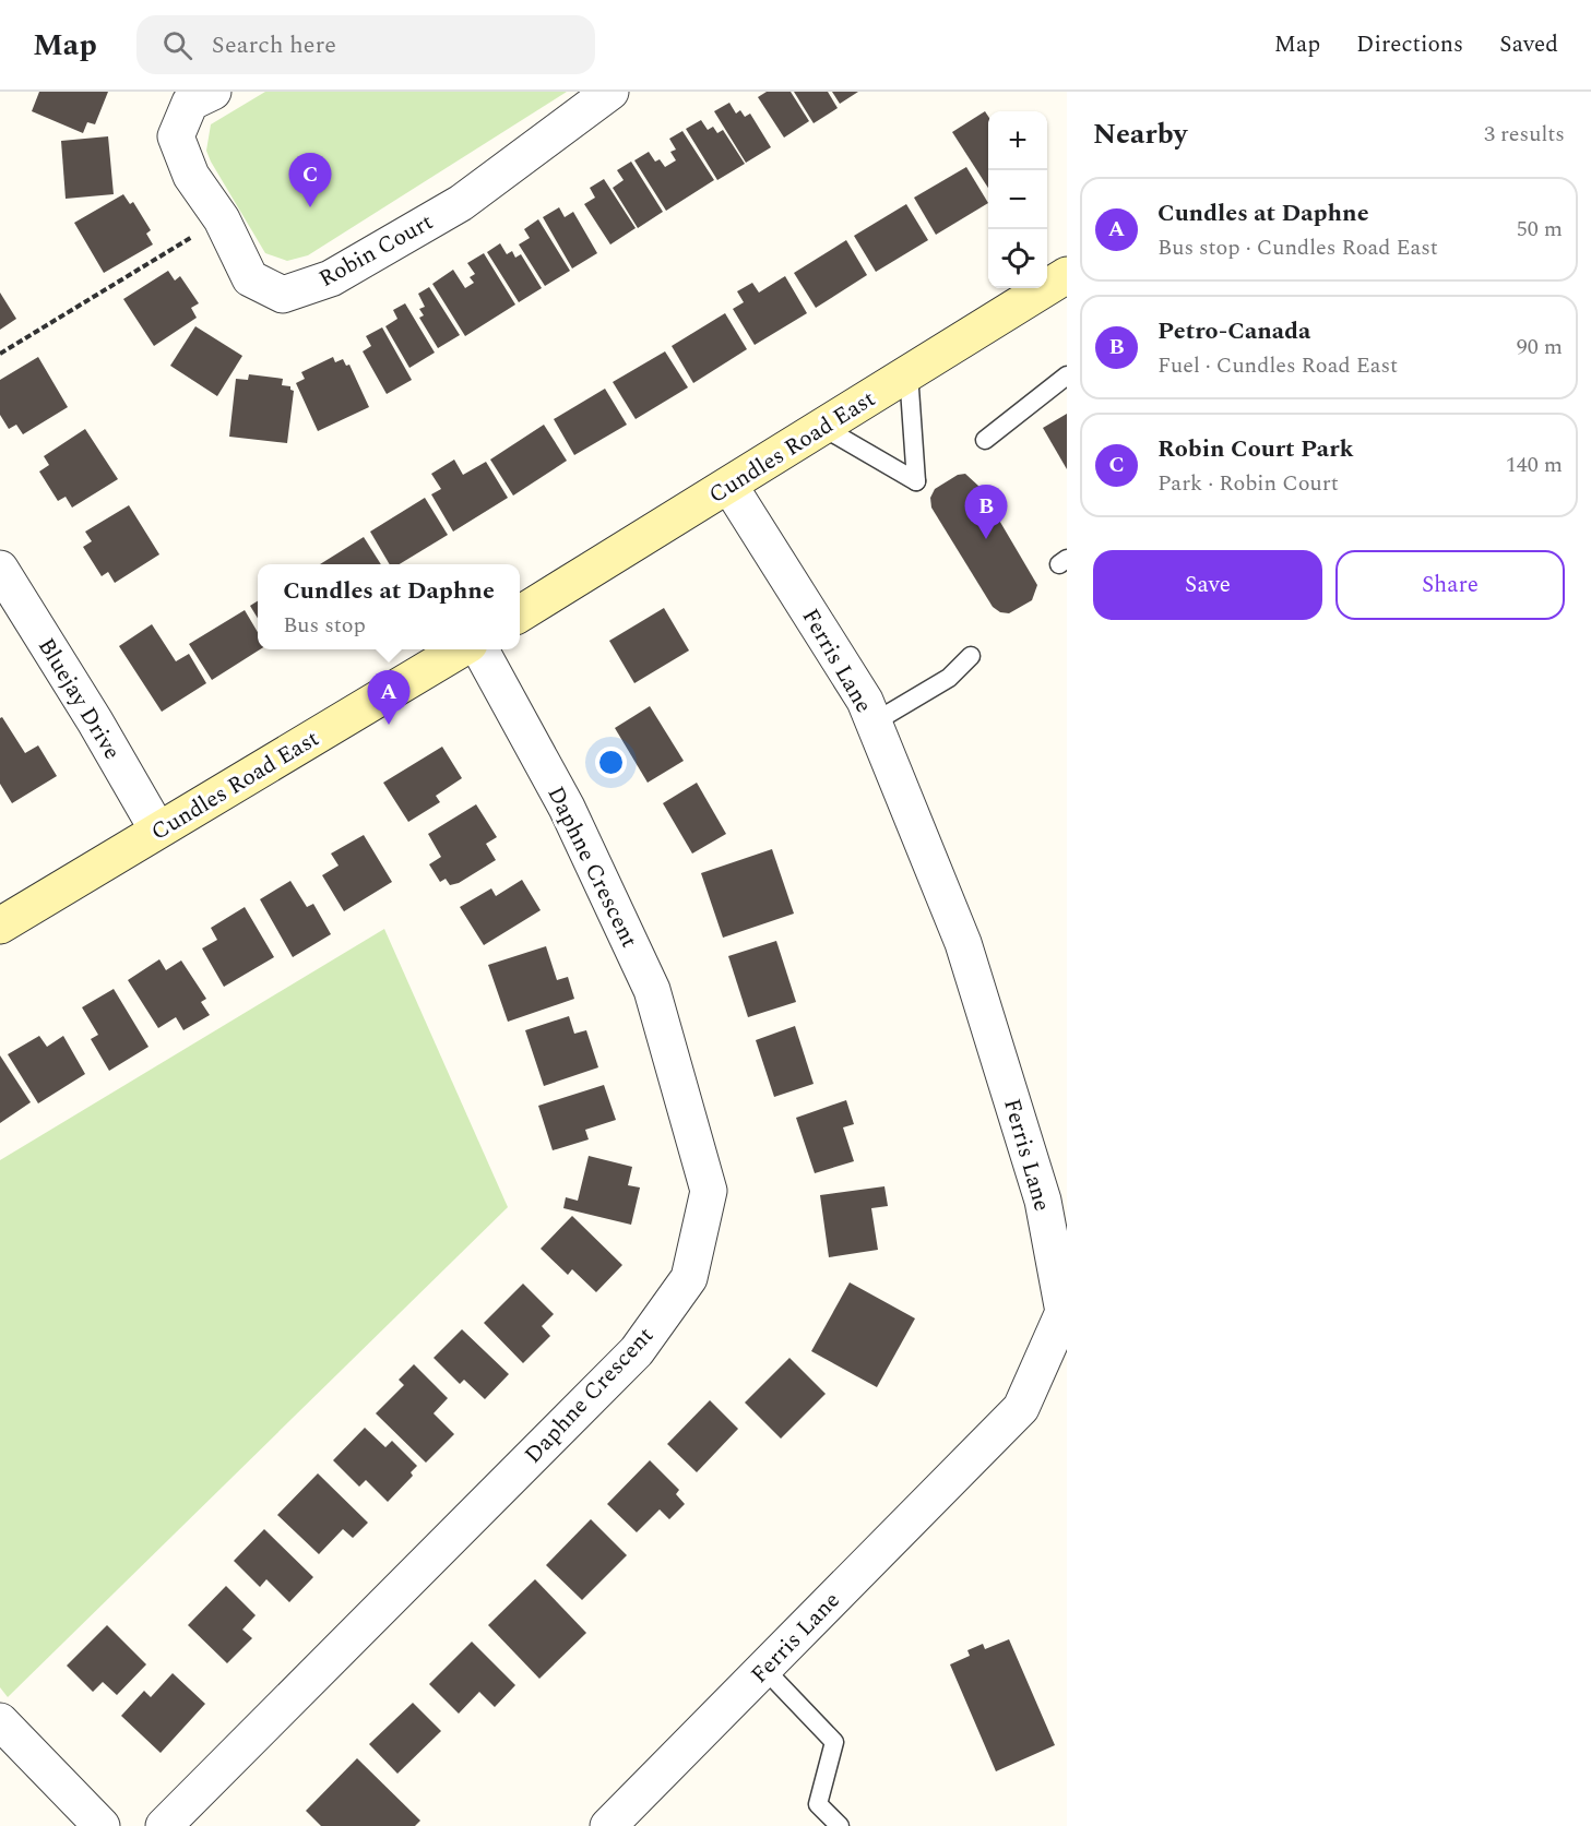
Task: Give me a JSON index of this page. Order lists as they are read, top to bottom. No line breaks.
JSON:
{"streets":{"main road":["Cundles Road East"],"street":["Robin Court","Ferris Lane","Bluejay Drive","Daphne Crescent"]},"crossings":[["Cundles Road East","Ferris Lane"],["Cundles Road East","Bluejay Drive"]],"page":{"header":"Map","search":"Search here","nav":["Map","Directions","Saved"],"heading":["Nearby","3 results"],"map_buttons":["+","−"],"pins":["C","B","A"],"list":[{"mark":"A","name":"Cundles at Daphne","note":"Bus stop · Cundles Road East","value":"50 m"},{"mark":"B","name":"Petro-Canada","note":"Fuel · Cundles Road East","value":"90 m"},{"mark":"C","name":"Robin Court Park","note":"Park · Robin Court","value":"140 m"}],"buttons":["Save","Share"],"popup":["Cundles at Daphne","Bus stop"]}}
